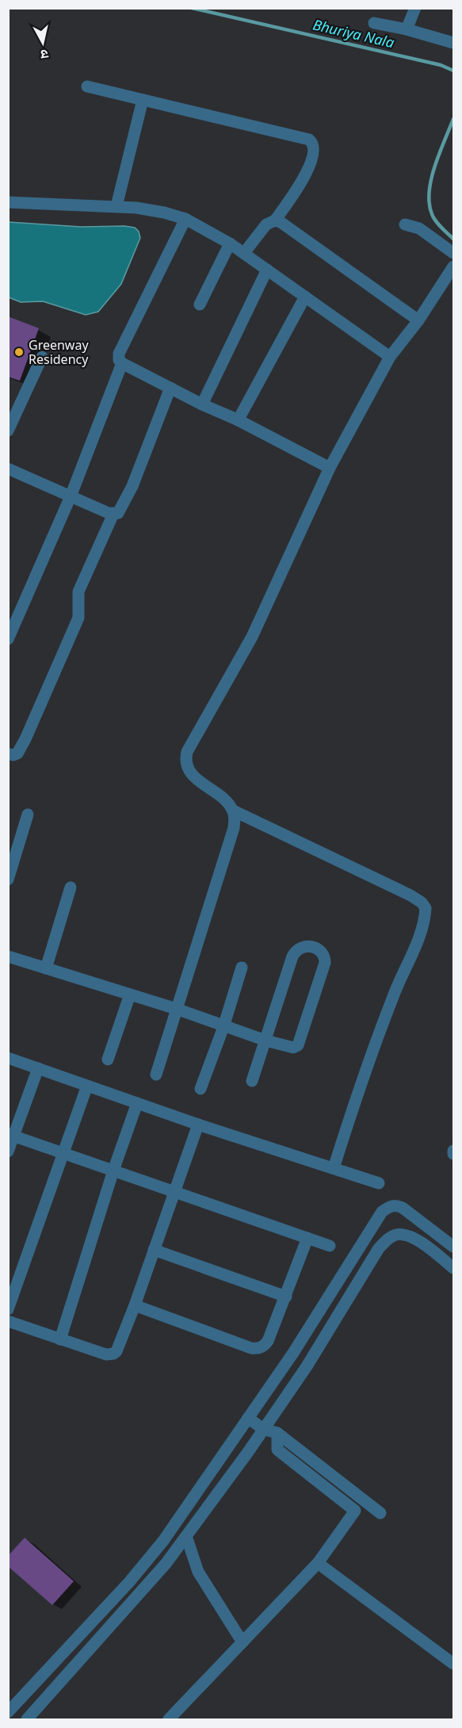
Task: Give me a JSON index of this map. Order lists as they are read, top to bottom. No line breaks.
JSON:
{"water":["Bhuriya Nala"],"places":["Greenway Residency"],"north":"bottom"}
